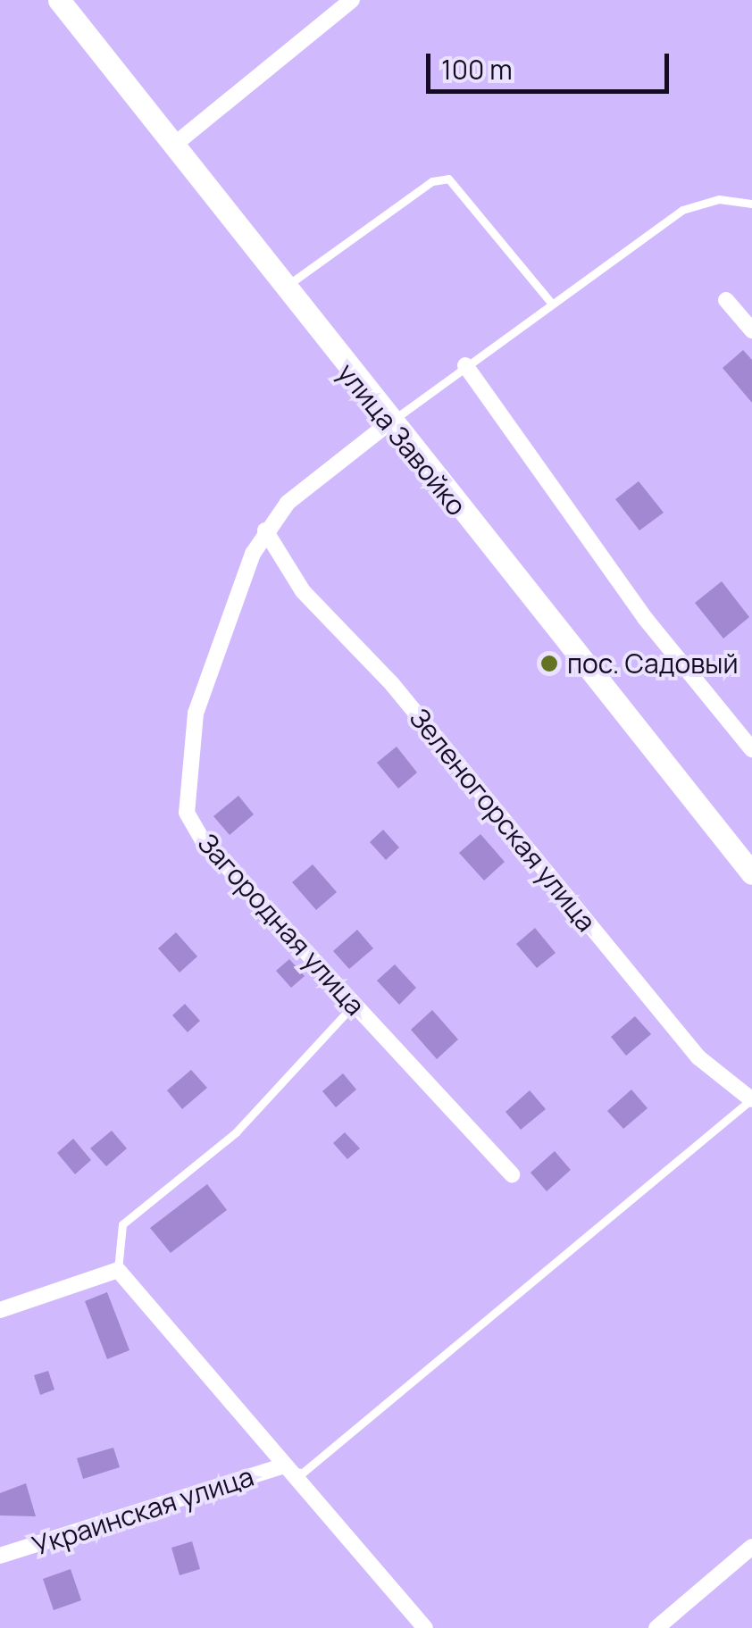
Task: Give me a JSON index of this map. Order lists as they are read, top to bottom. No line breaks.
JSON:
{"streets":{"main road":["улица Завойко"],"street":["Зеленогорская улица","Загородная улица","Украинская улица"]},"crossings":[["улица Завойко","Загородная улица"],["Зеленогорская улица","Загородная улица"]],"places":["пос. Садовый"],"scale_bar":"100 m"}
